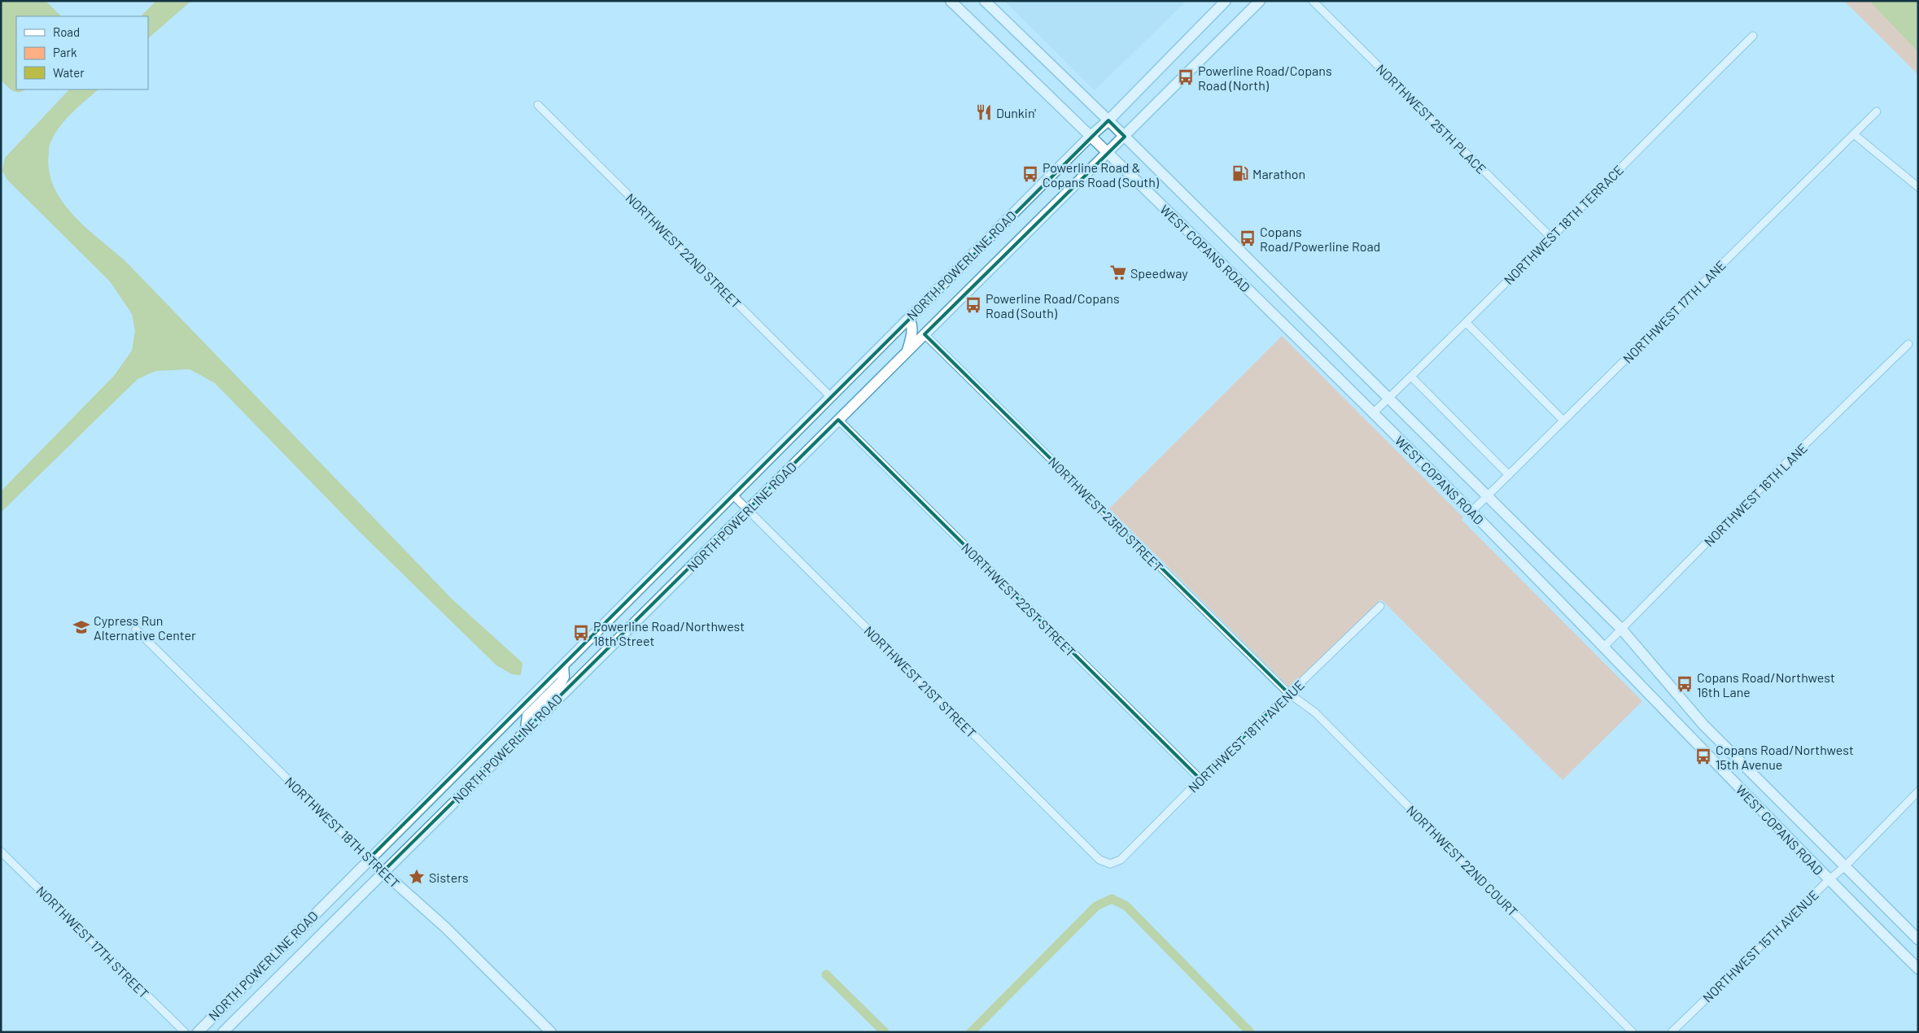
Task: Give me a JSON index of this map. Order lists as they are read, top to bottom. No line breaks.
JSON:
{"streets":{"main road":["WEST COPANS ROAD","NORTH POWERLINE ROAD","NORTHWEST 18TH STREET"],"street":["NORTHWEST 25TH PLACE","NORTHWEST 18TH TERRACE","NORTHWEST 22ND STREET","NORTHWEST 17TH LANE","NORTHWEST 16TH LANE","NORTHWEST 23RD STREET","NORTHWEST 22ST STREET","NORTHWEST 21ST STREET","NORTHWEST 18TH AVENUE","NORTHWEST 22ND COURT","NORTHWEST 17TH STREET","NORTHWEST 15TH AVENUE"]},"crossings":[["NORTHWEST 25TH PLACE","NORTHWEST 18TH TERRACE"],["NORTHWEST 18TH TERRACE","WEST COPANS ROAD"],["WEST COPANS ROAD","NORTH POWERLINE ROAD"],["WEST COPANS ROAD","NORTHWEST 17TH LANE"],["WEST COPANS ROAD","NORTHWEST 16TH LANE"],["WEST COPANS ROAD","NORTHWEST 15TH AVENUE"],["NORTHWEST 22ND STREET","NORTH POWERLINE ROAD"],["NORTH POWERLINE ROAD","NORTHWEST 23RD STREET"],["NORTH POWERLINE ROAD","NORTHWEST 22ST STREET"],["NORTH POWERLINE ROAD","NORTHWEST 21ST STREET"],["NORTH POWERLINE ROAD","NORTHWEST 18TH STREET"],["NORTHWEST 23RD STREET","NORTHWEST 18TH AVENUE"],["NORTHWEST 23RD STREET","NORTHWEST 22ND COURT"],["NORTHWEST 22ST STREET","NORTHWEST 18TH AVENUE"],["NORTHWEST 21ST STREET","NORTHWEST 18TH AVENUE"],["NORTHWEST 18TH AVENUE","NORTHWEST 22ND COURT"]],"places":{"bus stop":["Powerline Road/Copans Road (North)","Powerline Road & Copans Road (South)","Copans Road/Powerline Road","Powerline Road/Copans Road (South)","Powerline Road/Northwest 18th Street","Copans Road/Northwest 16th Lane","Copans Road/Northwest 15th Avenue"],"restaurant":["Dunkin'"],"fuel station":["Marathon"],"supermarket":["Speedway"],"school or university":["Cypress Run Alternative Center"],"place":["Sisters"]},"legend":["Road","Park","Water"]}
